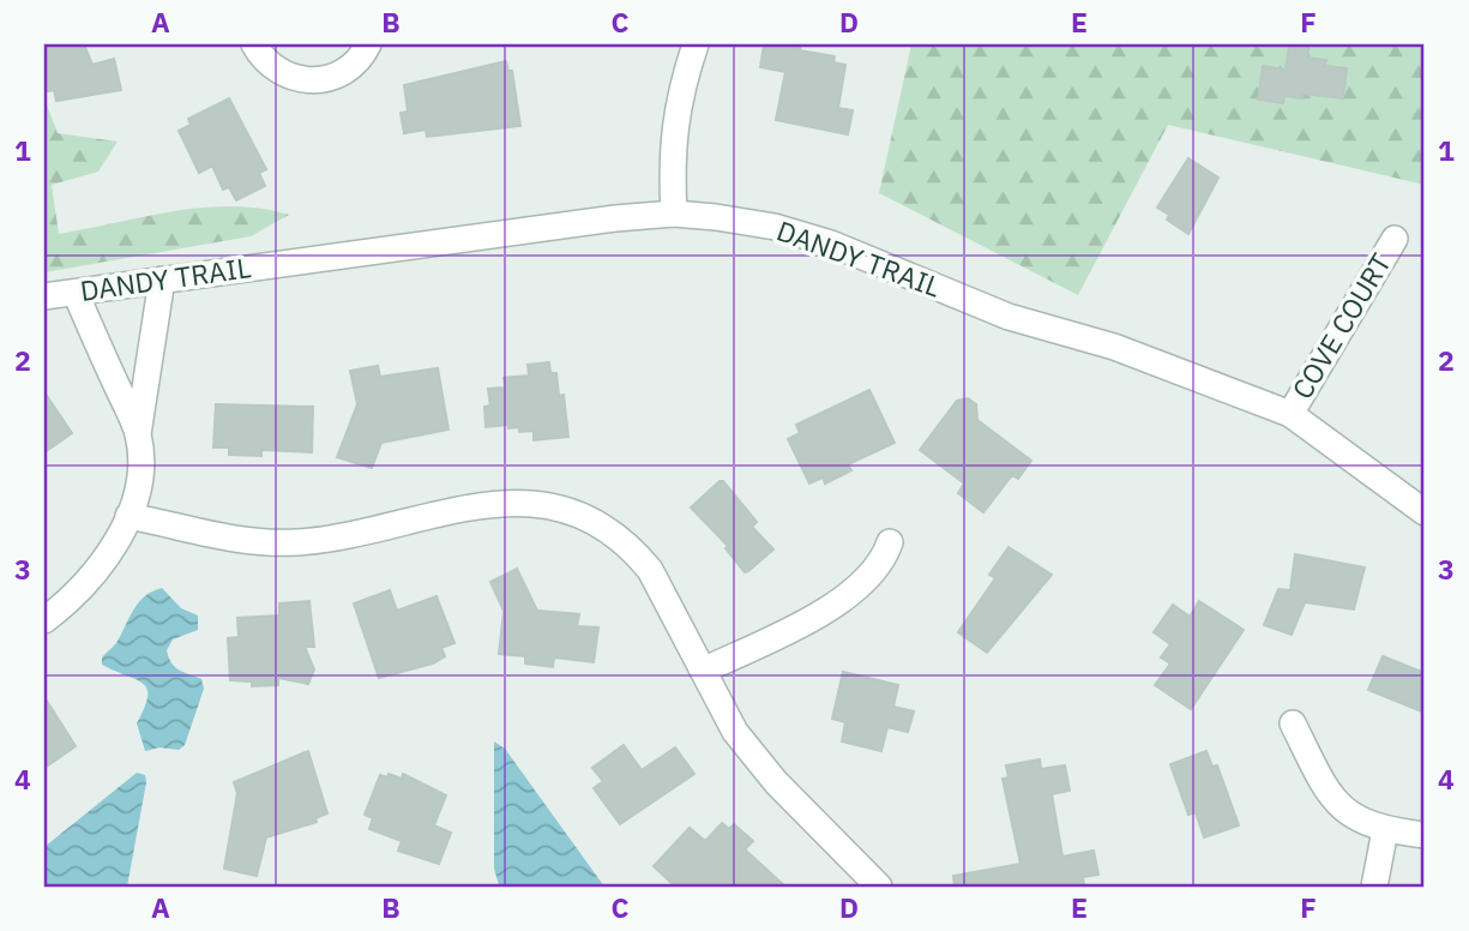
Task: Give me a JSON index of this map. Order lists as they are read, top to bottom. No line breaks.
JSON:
{"streets":{"street":["DANDY TRAIL","COVE COURT"]},"crossings":[["DANDY TRAIL","COVE COURT"]],"grid":{"columns":["A","B","C","D","E","F"],"rows":["1","2","3","4"]}}
